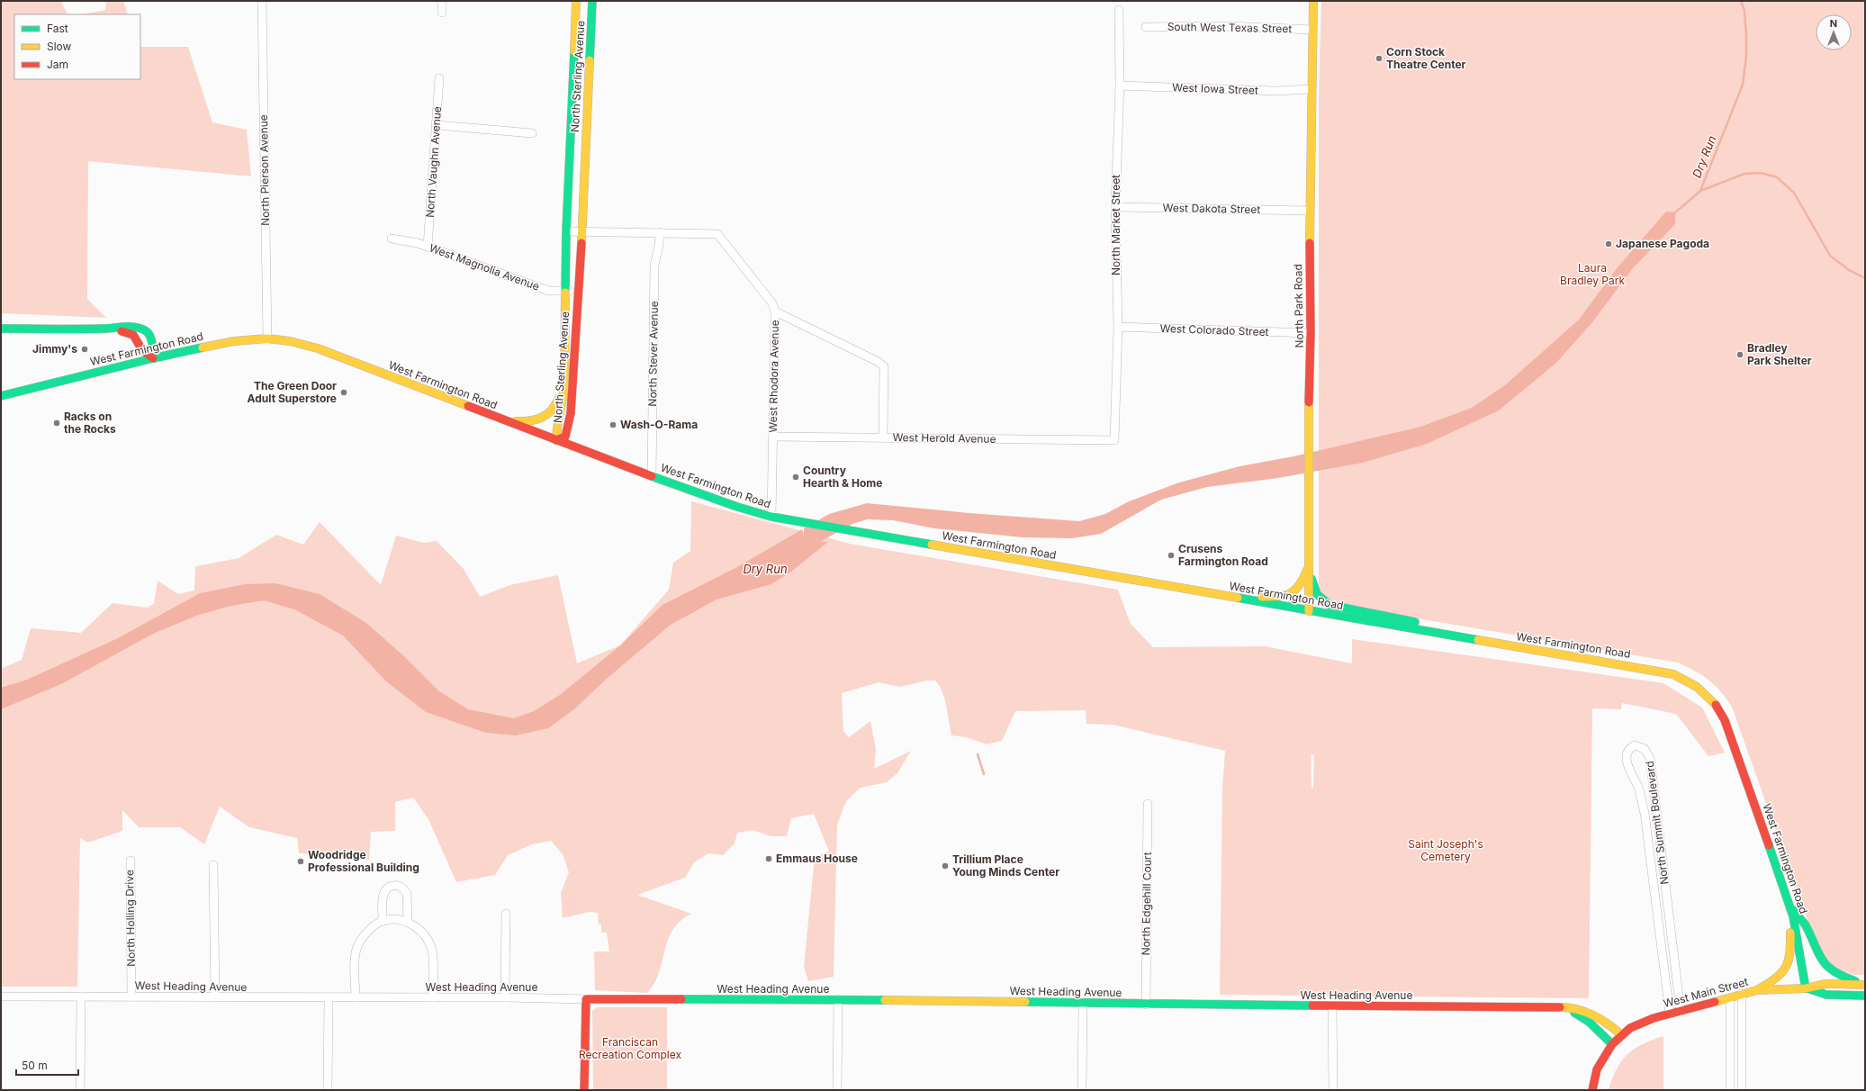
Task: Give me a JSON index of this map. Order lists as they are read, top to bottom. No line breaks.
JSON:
{"streets":{"main road":["North Sterling Avenue","North Park Road","West Farmington Road","West Heading Avenue","West Main Street"],"street":["South West Texas Street","West Iowa Street","North Vaughn Avenue","North Pierson Avenue","West Dakota Street","North Market Street","West Magnolia Avenue","West Colorado Street","North Stever Avenue","West Rhodora Avenue","West Herold Avenue","North Summit Boulevard","North Edgehill Court","North Holling Drive"]},"crossings":[["South West Texas Street","North Park Road"],["North Sterling Avenue","West Magnolia Avenue"],["North Sterling Avenue","West Farmington Road"],["North Sterling Avenue","West Rhodora Avenue"],["West Iowa Street","North Market Street"],["West Iowa Street","North Park Road"],["North Vaughn Avenue","West Magnolia Avenue"],["North Pierson Avenue","West Farmington Road"],["West Dakota Street","North Market Street"],["West Dakota Street","North Park Road"],["North Market Street","West Colorado Street"],["North Market Street","West Herold Avenue"],["North Park Road","West Colorado Street"],["North Park Road","West Farmington Road"],["West Farmington Road","North Stever Avenue"],["West Farmington Road","West Rhodora Avenue"],["West Farmington Road","West Main Street"],["North Stever Avenue","West Rhodora Avenue"],["West Rhodora Avenue","West Herold Avenue"],["North Summit Boulevard","West Main Street"],["North Edgehill Court","West Heading Avenue"],["North Holling Drive","West Heading Avenue"],["West Heading Avenue","West Main Street"]],"water":["Dry Run"],"parks":["Laura Bradley Park","Saint Joseph's Cemetery","Franciscan Recreation Complex"],"places":["Corn Stock Theatre Center","Japanese Pagoda","Jimmy's","Bradley Park Shelter","The Green Door Adult Superstore","Racks on the Rocks","Wash-O-Rama","Country Hearth & Home","Crusens Farmington Road","Emmaus House","Woodridge Professional Building","Trillium Place Young Minds Center"],"legend":["Fast","Slow","Jam"],"scale_bar":"50 m","north":"top"}
